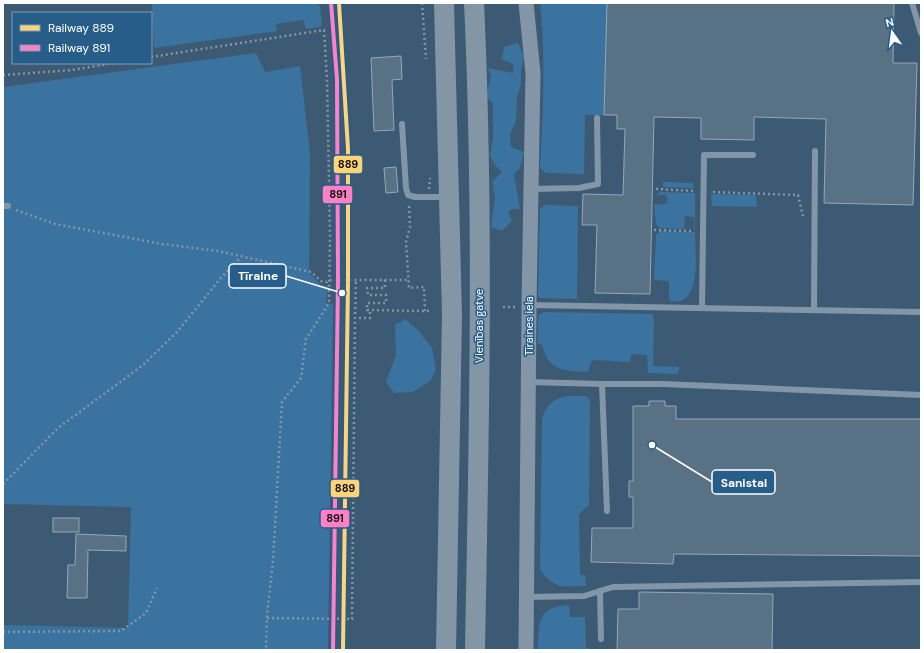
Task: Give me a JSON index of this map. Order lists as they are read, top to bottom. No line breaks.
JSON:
{"streets":{"highway":["Vienības gatve"],"street":["Tīraines iela"]},"places":["Tīraine","Sanistal"],"lines":["rail line 889","rail line 891"],"legend":["Railway 889","Railway 891"],"north":"top"}
